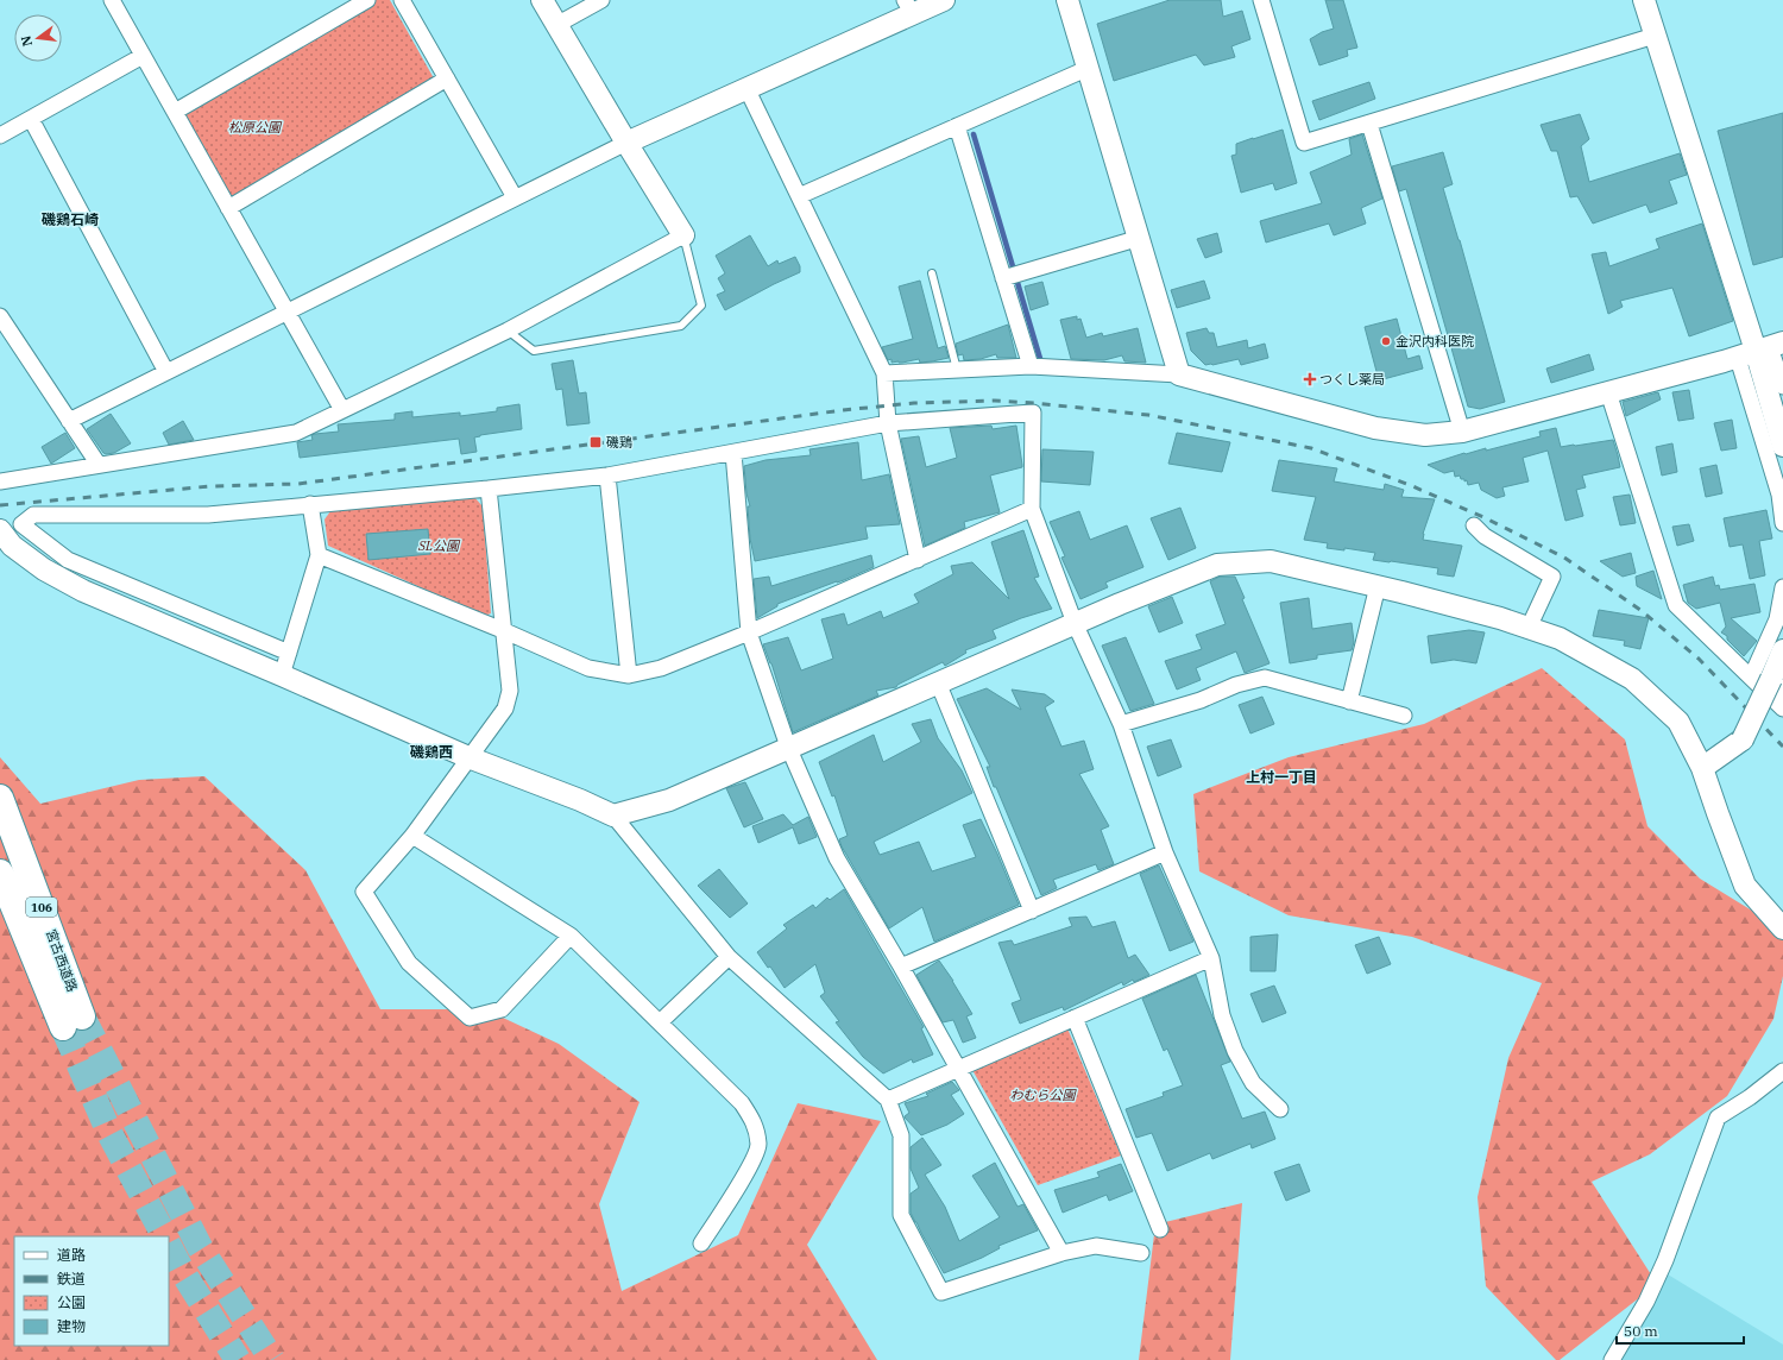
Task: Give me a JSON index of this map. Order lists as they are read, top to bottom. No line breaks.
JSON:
{"streets":{"highway":["106","宮古西道路"]},"districts":["磯鶏石崎","磯鶏西","上村一丁目"],"parks":["松原公園","SL公園","わむら公園"],"places":{"other":["金沢内科医院"],"health":["つくし薬局"],"transit":["磯鶏"]},"legend":["道路","鉄道","公園","建物"],"scale_bar":"50 m","north":"left"}
